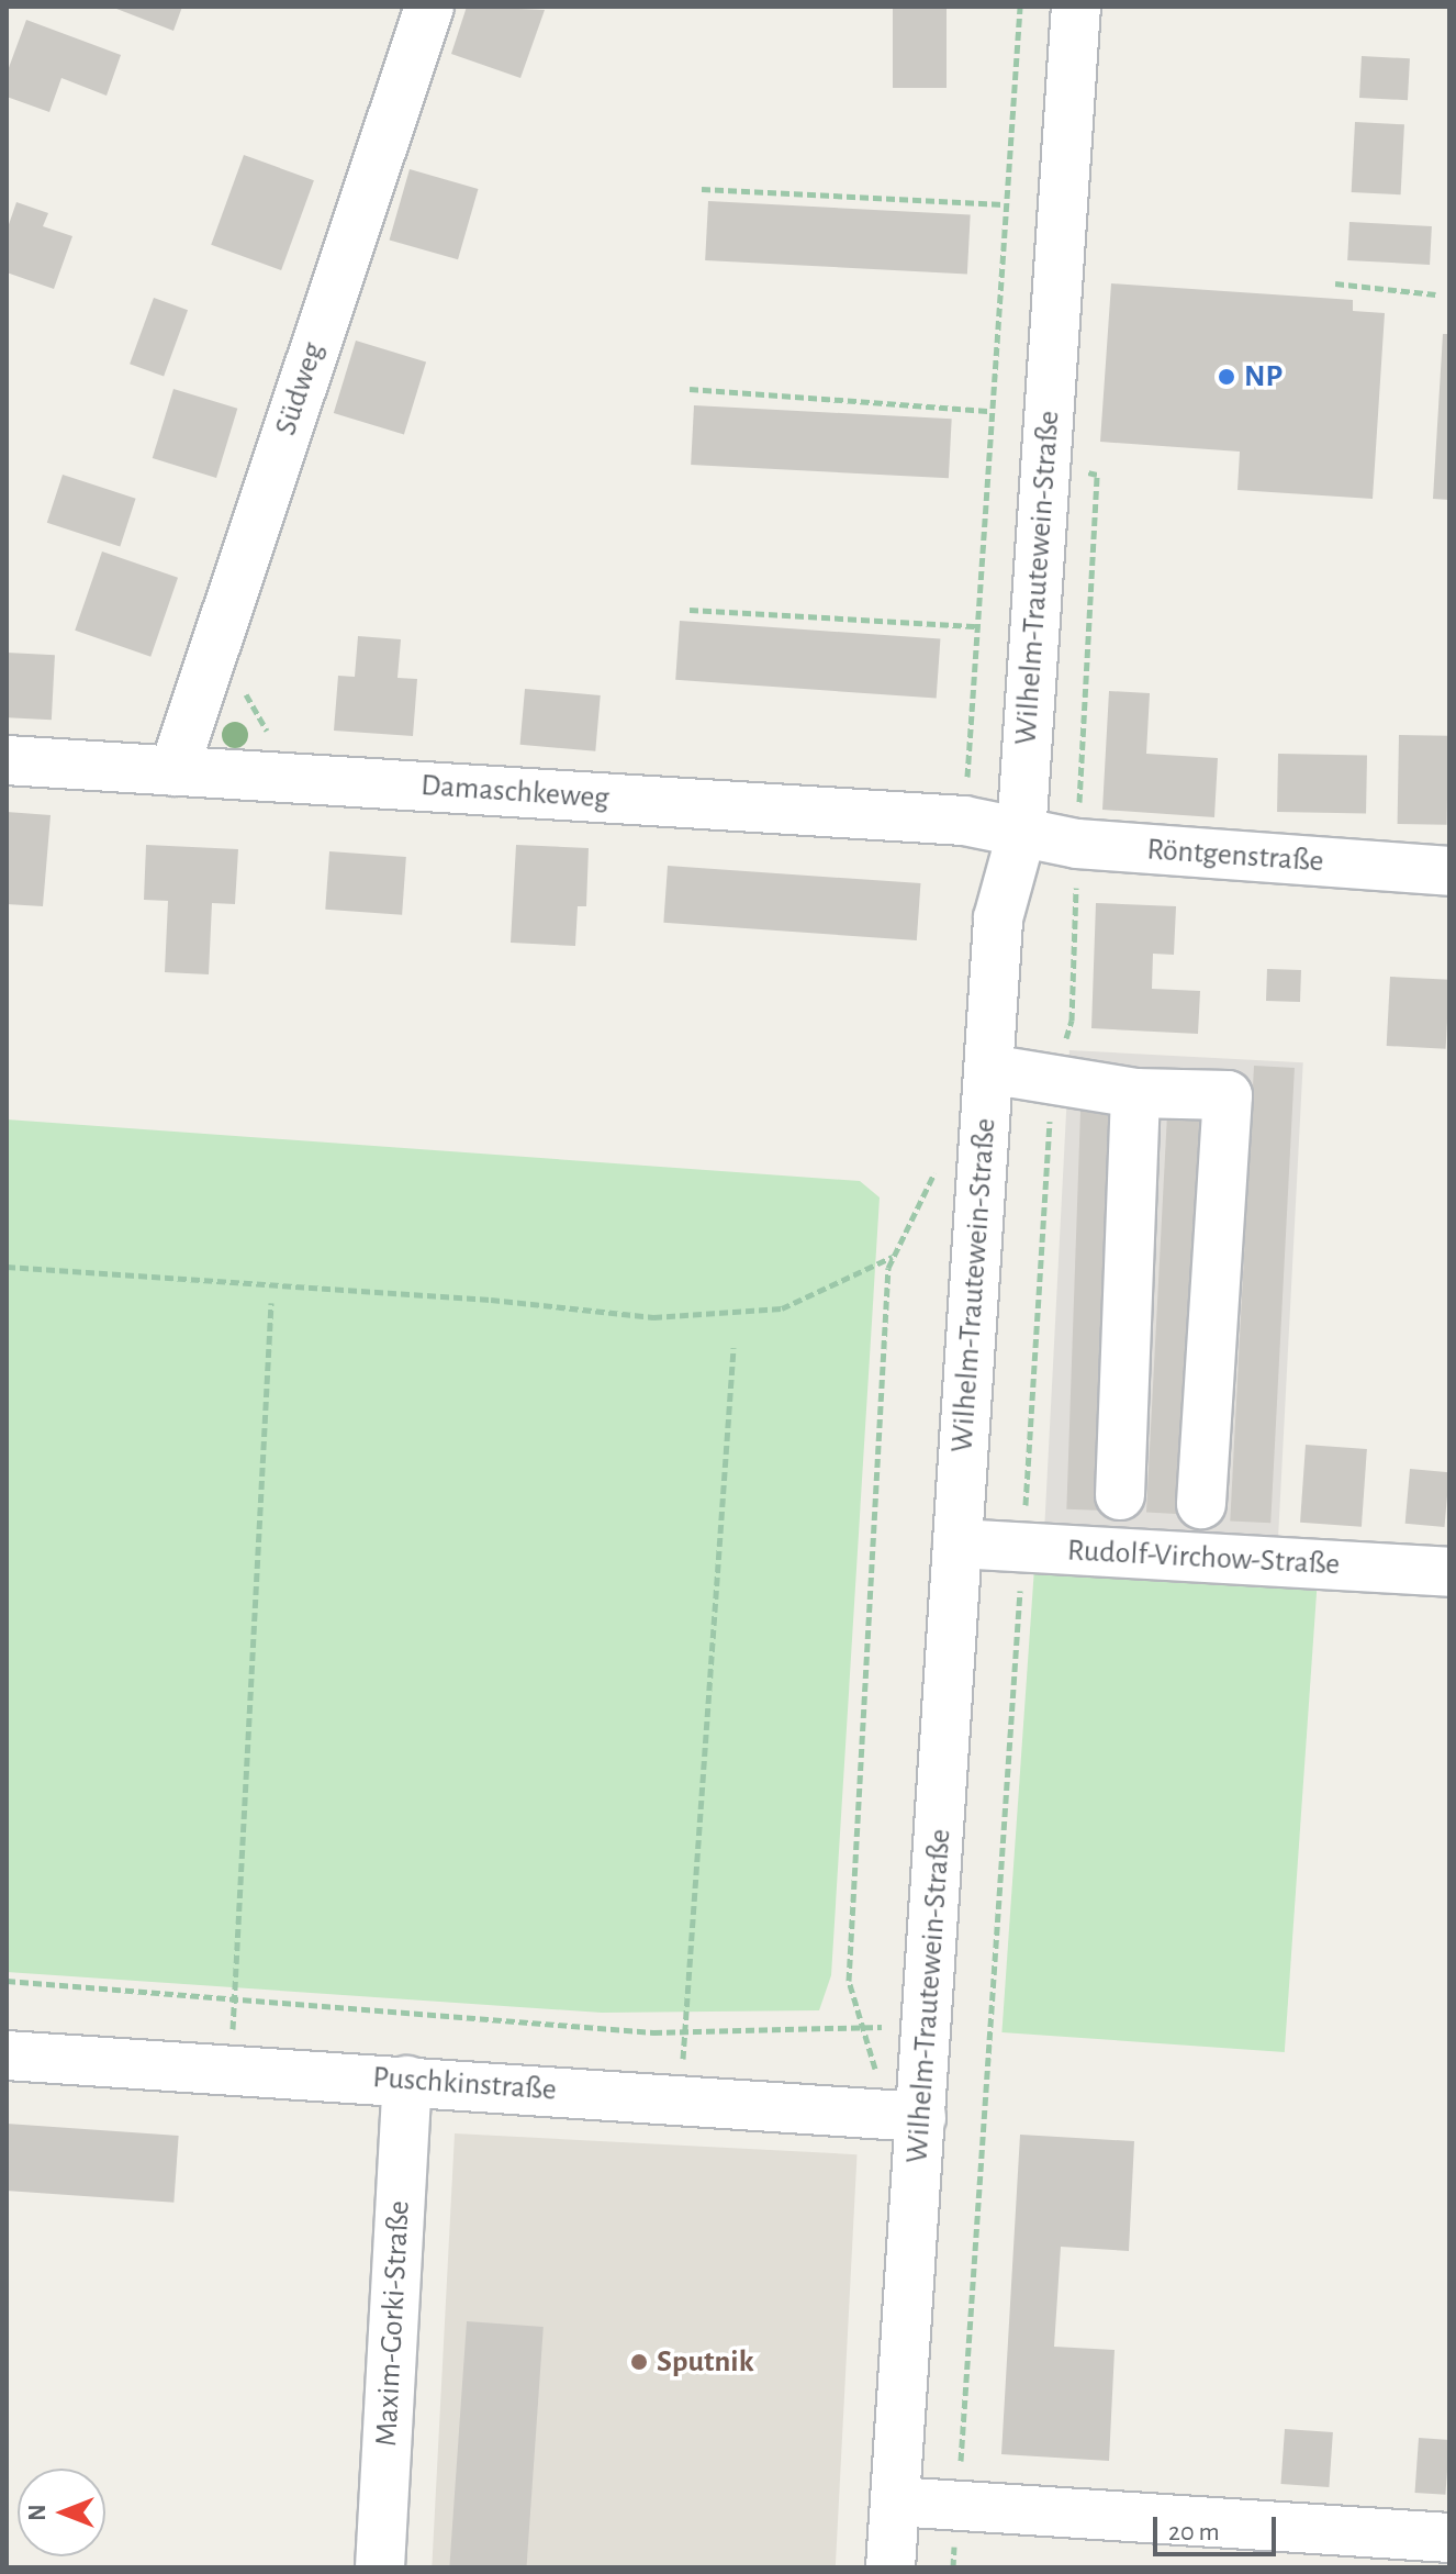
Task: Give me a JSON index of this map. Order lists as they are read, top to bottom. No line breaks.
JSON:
{"streets":{"street":["Südweg","Wilhelm-Trautewein-Straße","Damaschkeweg","Röntgenstraße","Rudolf-Virchow-Straße","Puschkinstraße","Maxim-Gorki-Straße"]},"crossings":[["Südweg","Damaschkeweg"],["Wilhelm-Trautewein-Straße","Damaschkeweg"],["Wilhelm-Trautewein-Straße","Röntgenstraße"],["Wilhelm-Trautewein-Straße","Rudolf-Virchow-Straße"],["Wilhelm-Trautewein-Straße","Puschkinstraße"],["Damaschkeweg","Röntgenstraße"],["Puschkinstraße","Maxim-Gorki-Straße"]],"places":["NP","Sputnik"],"scale_bar":"20 m","north":"left"}
